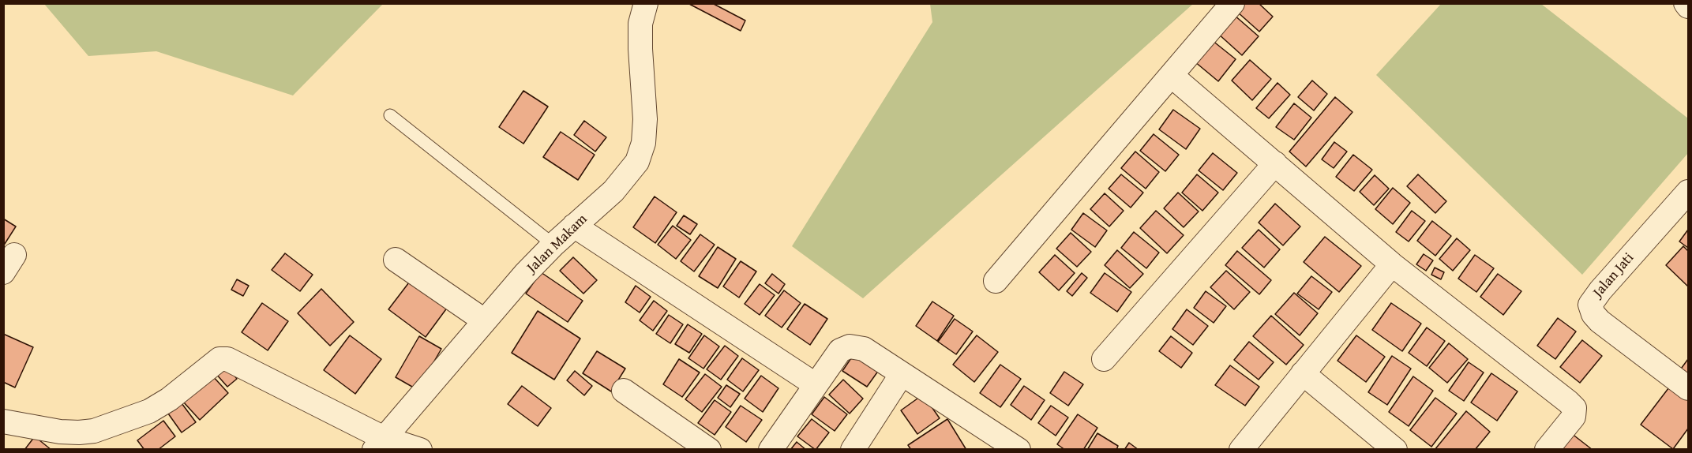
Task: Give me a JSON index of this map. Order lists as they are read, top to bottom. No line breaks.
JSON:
{"streets":{"street":["Jalan Makam","Jalan Jati"]}}
